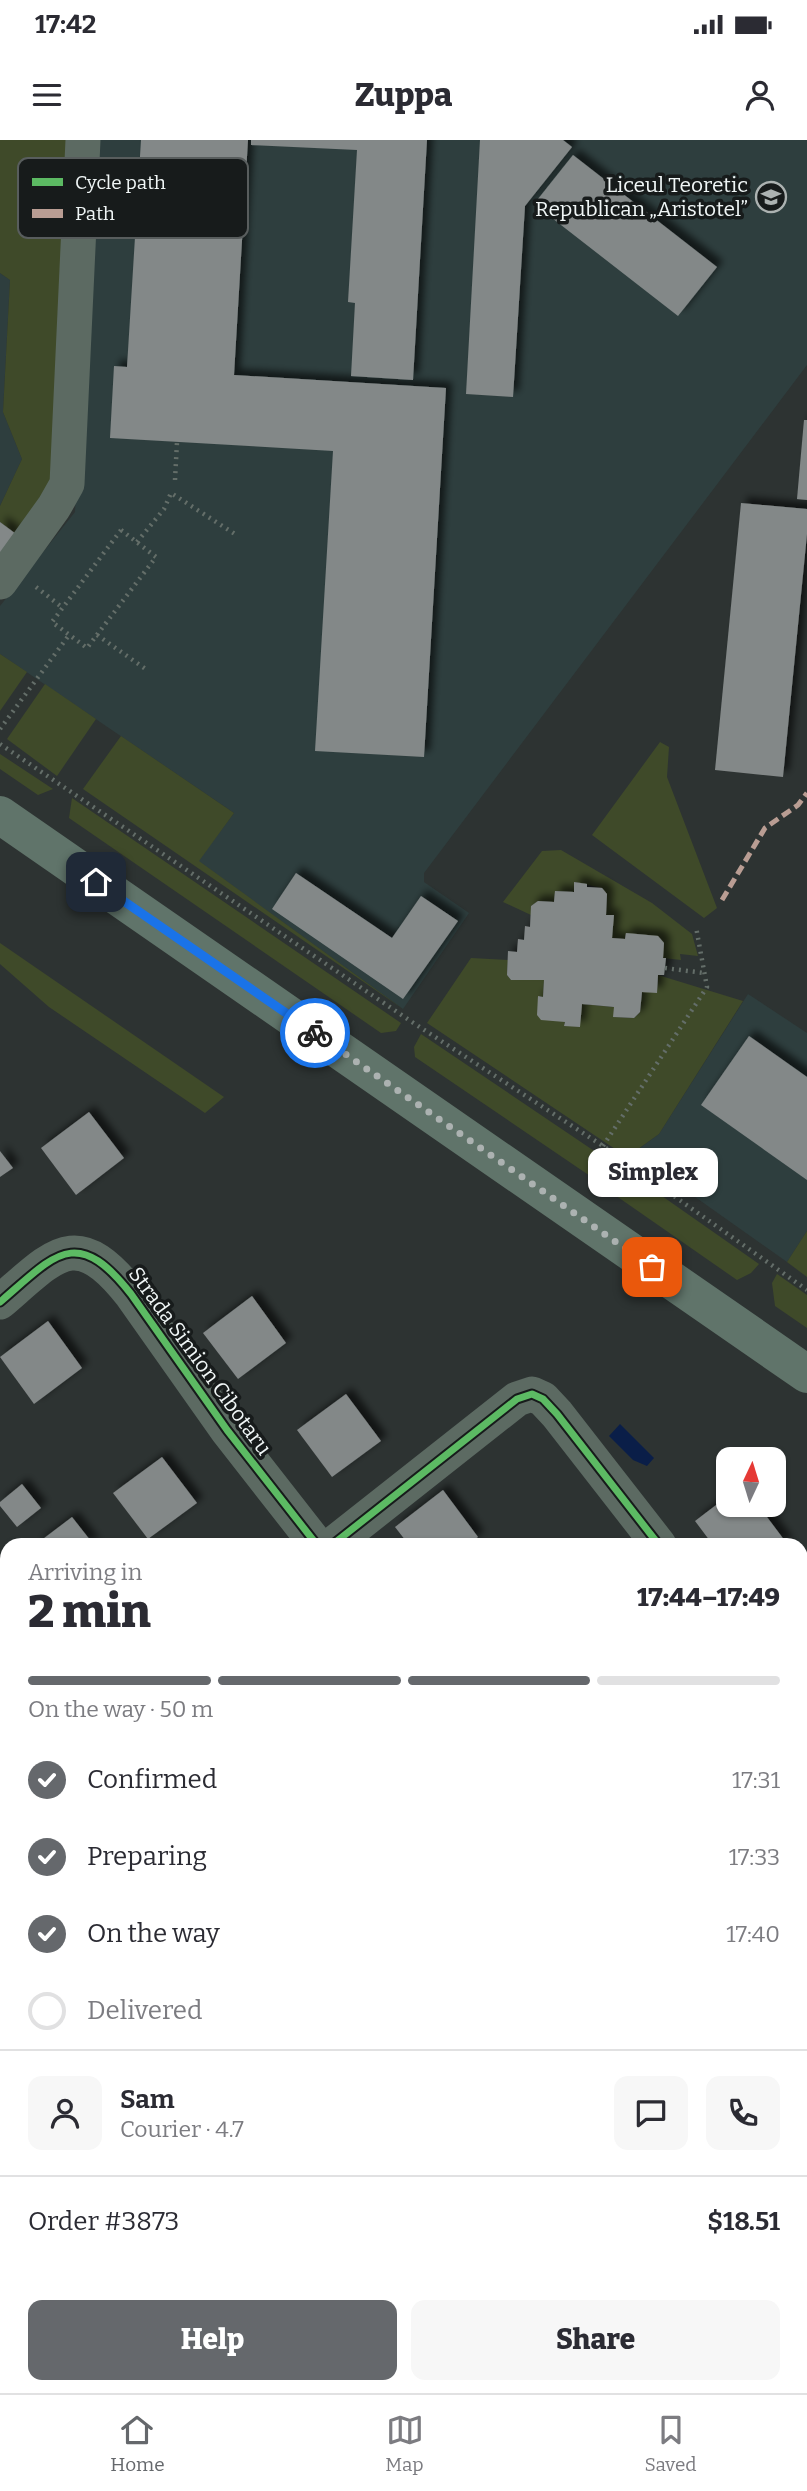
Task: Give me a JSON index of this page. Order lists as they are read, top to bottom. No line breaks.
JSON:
{"streets":{"street":["Strada Simion Cibotaru"]},"places":{"school or university":["Liceul Teoretic Republican „Aristotel”"],"other":["Simplex"]},"legend":["Cycle path","Path"],"north":"top","page":{"status":"17:42","header":"Zuppa","bubble":"Simplex","heading":["2 min","Arriving in","17:44–17:49"],"panel":["Sam","Courier · 4.7","Order #3873","$18.51"],"bar":"On the way · 50 m","list":[["Confirmed","17:31"],["Preparing","17:33"],["On the way","17:40"],"Delivered"],"buttons":["Help","Share"],"tabs":["Home","Map","Saved"]}}
